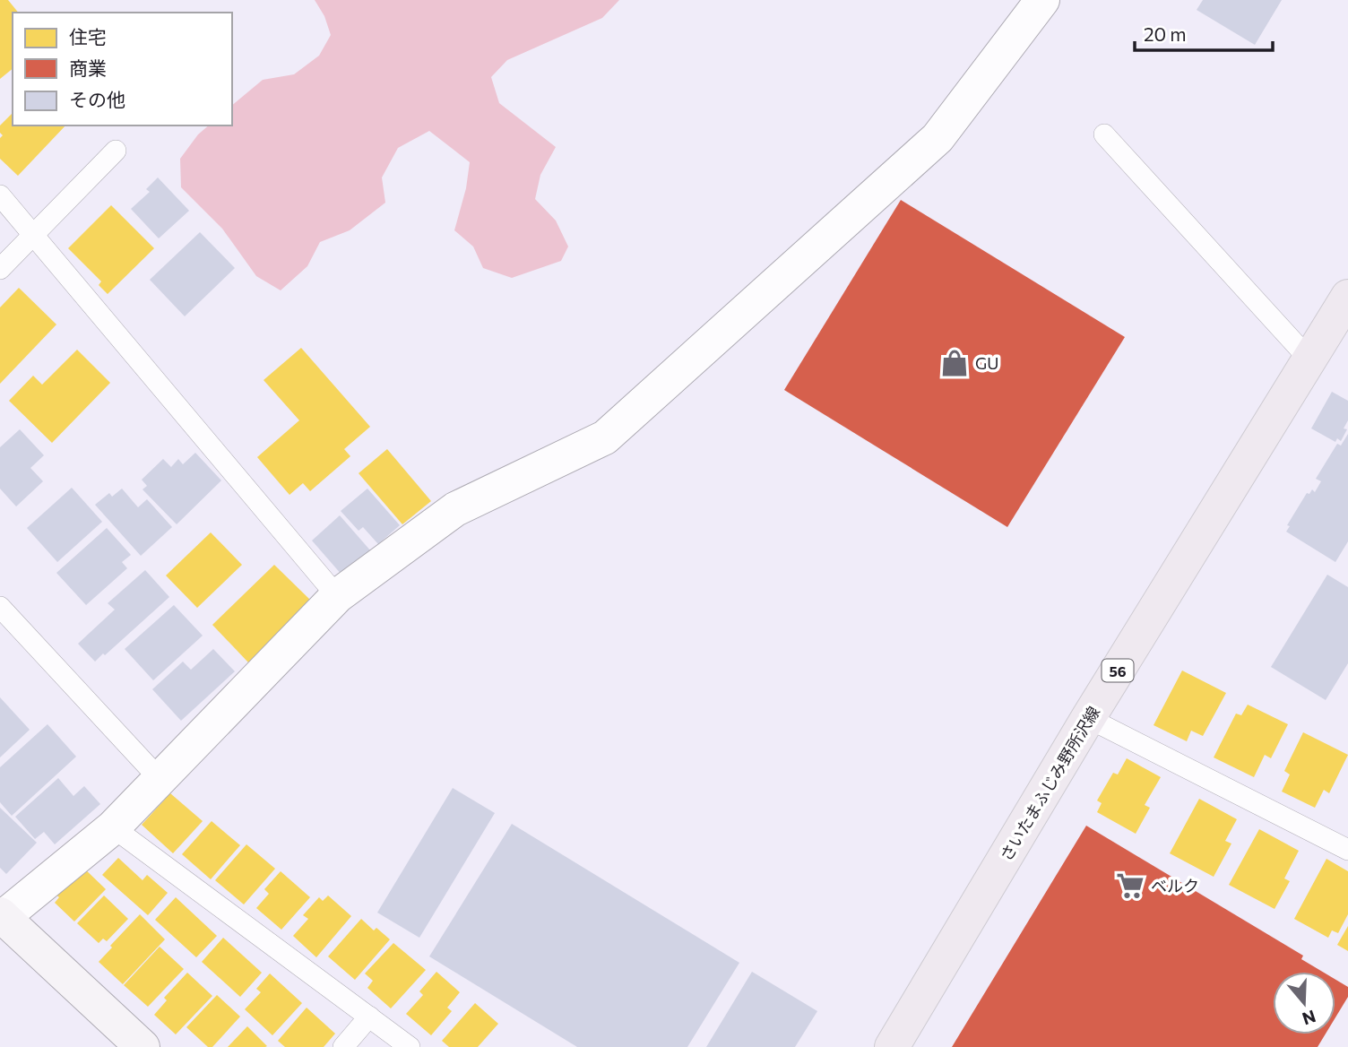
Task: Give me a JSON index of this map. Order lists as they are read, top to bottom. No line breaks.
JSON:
{"streets":{"main road":["56","さいたまふじみ野所沢線"]},"places":{"shop":["GU"],"supermarket":["ベルク"]},"legend":["住宅","商業","その他"],"scale_bar":"20 m","north":"bottom"}
